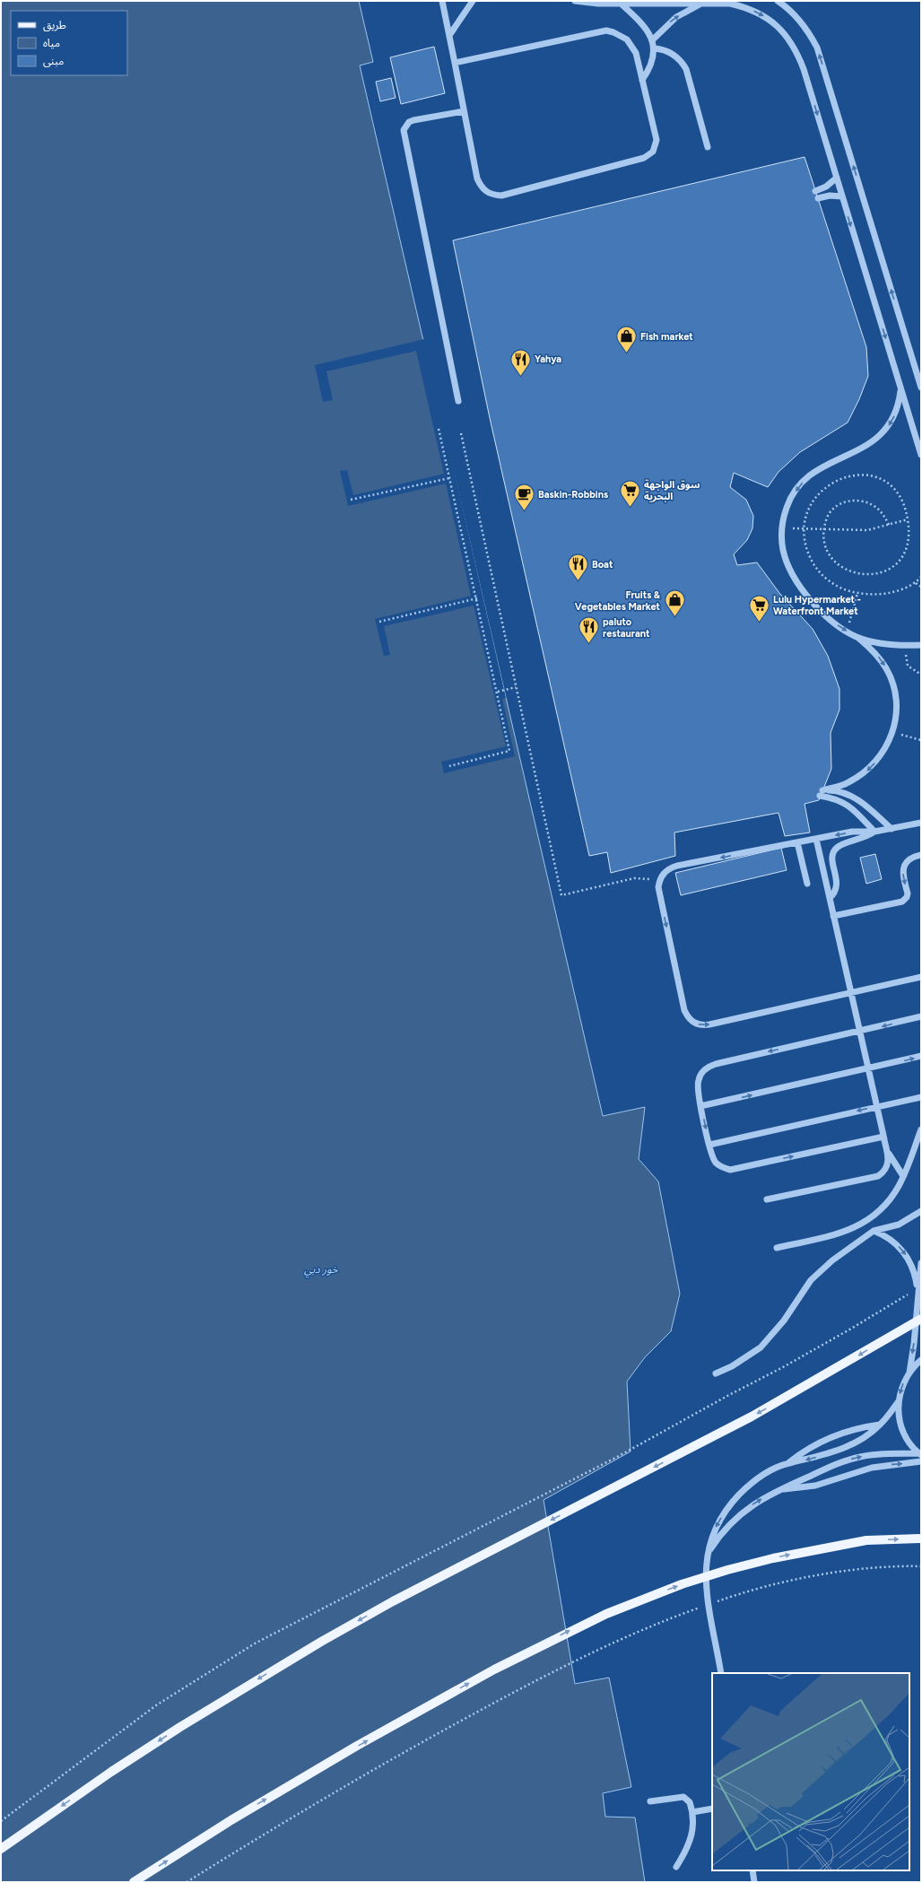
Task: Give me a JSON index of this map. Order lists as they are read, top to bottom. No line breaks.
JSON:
{"water":["خور دبي"],"places":{"shop":["Fish market","Fruits & Vegetables Market"],"restaurant":["Yahya","Boat","paluto restaurant"],"supermarket":["سوق الواجهة البحرية","Lulu Hypermarket - Waterfront Market"],"cafe":["Baskin-Robbins"]},"legend":["طريق","مياه","مبنى"]}
